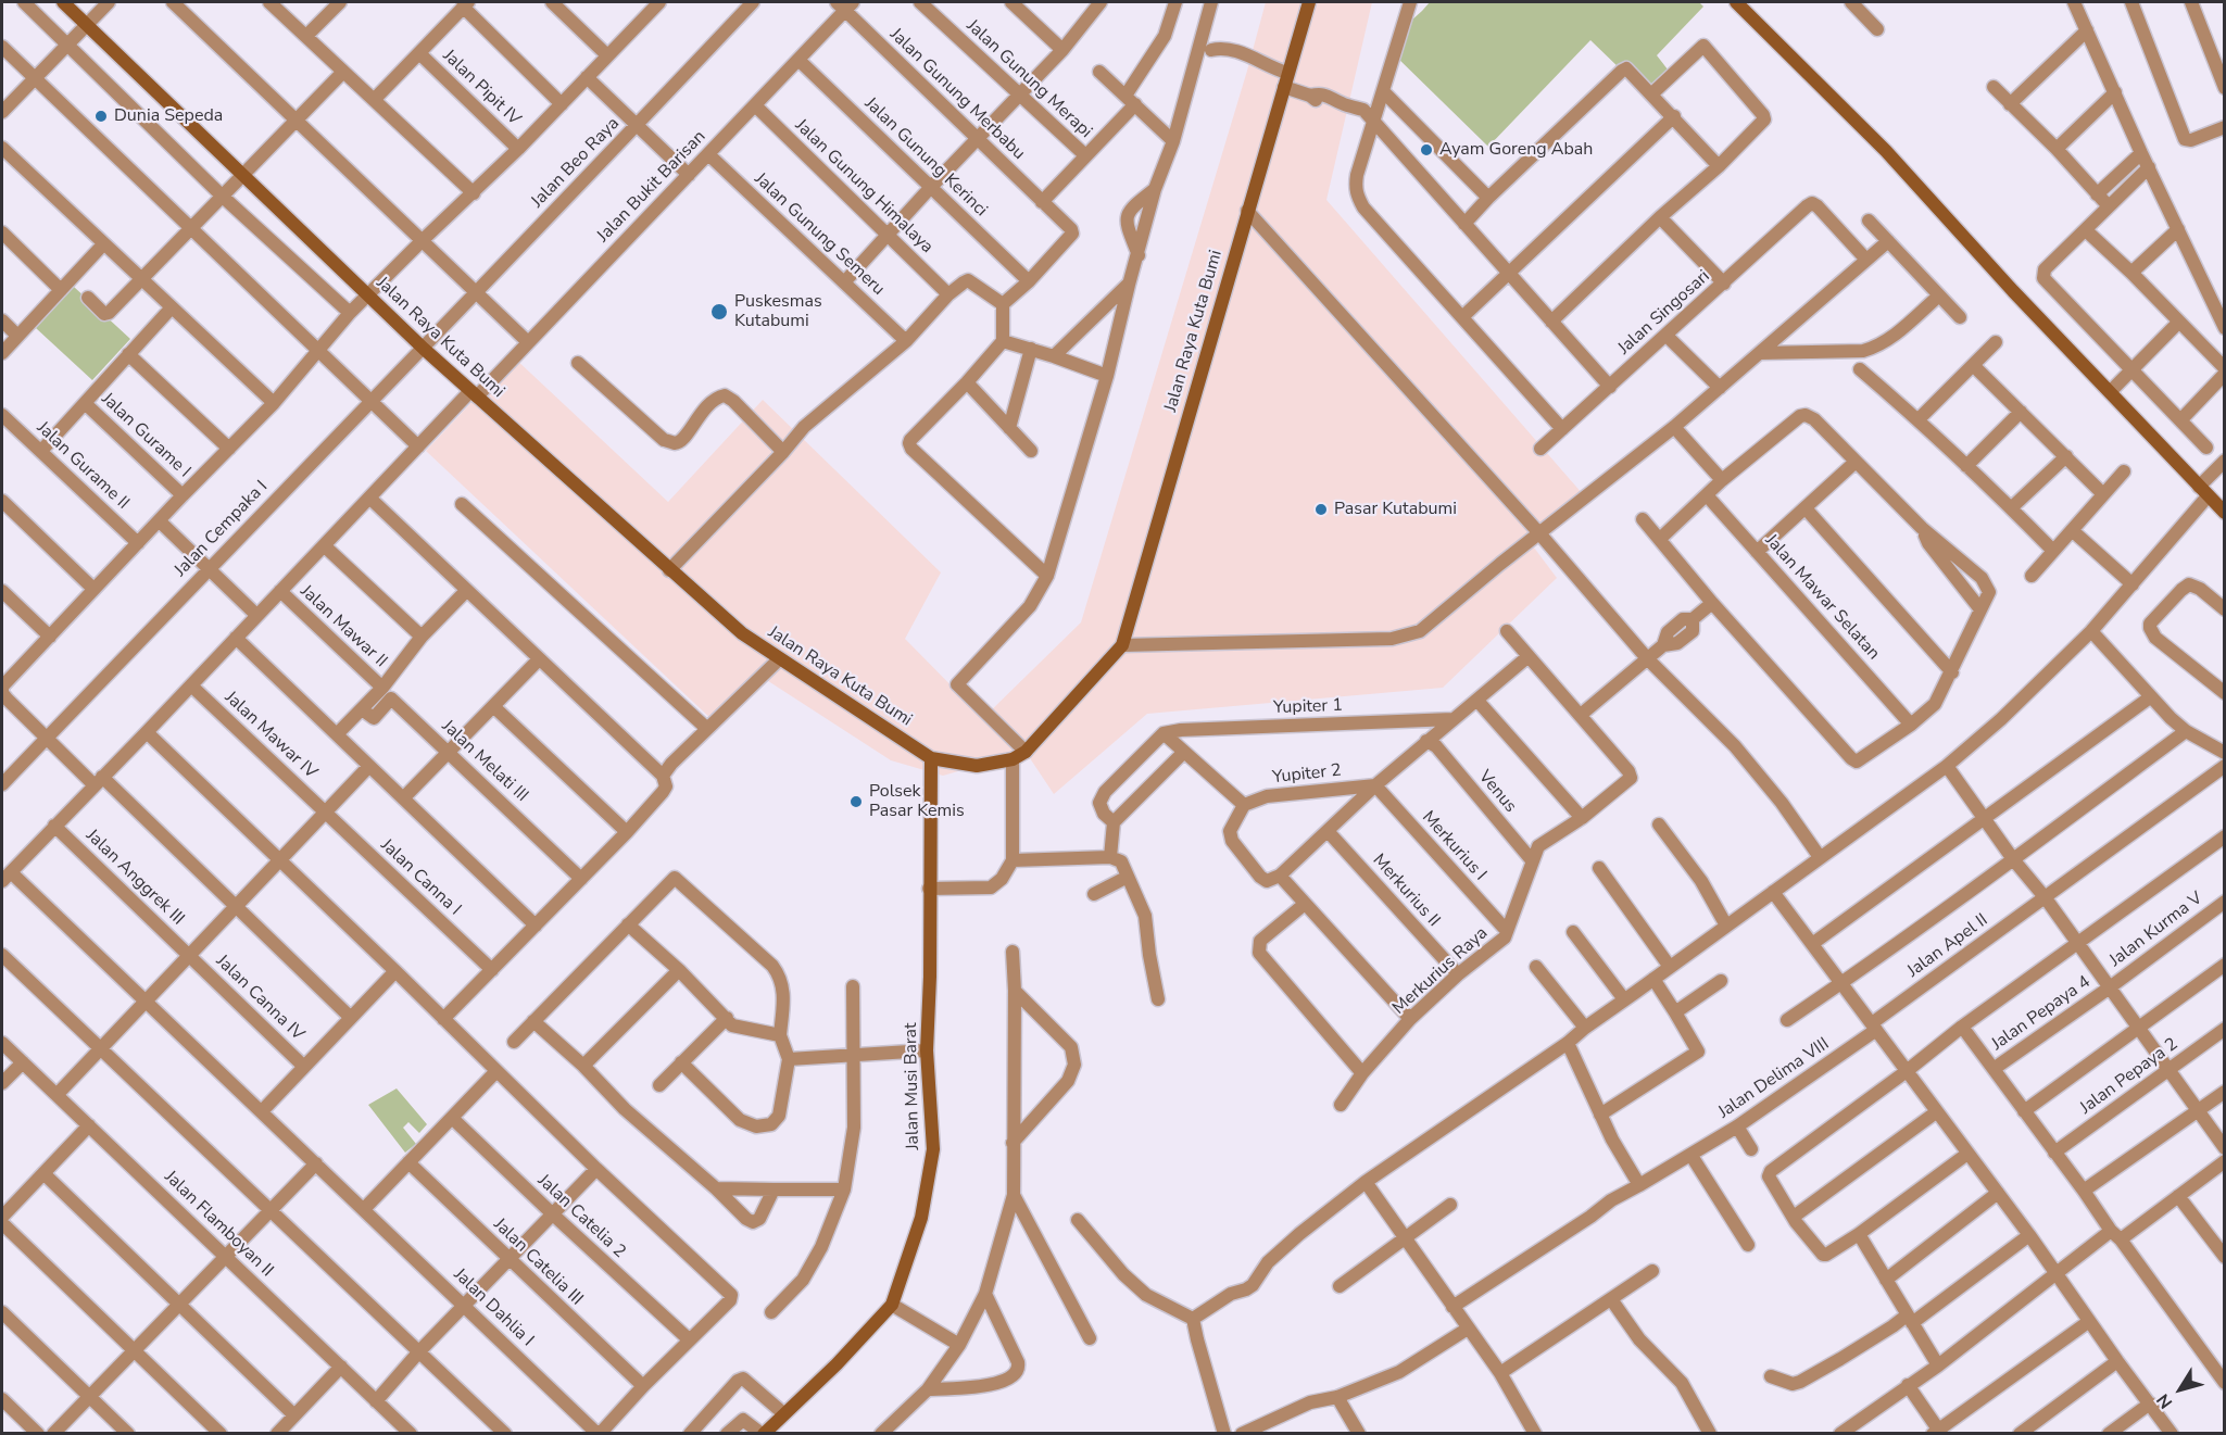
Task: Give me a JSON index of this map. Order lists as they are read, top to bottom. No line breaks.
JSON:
{"streets":{"street":["Jalan Gunung Merapi","Jalan Pipit IV","Jalan Gunung Merbabu","Jalan Gunung Kerinci","Jalan Beo Raya","Jalan Bukit Barisan","Jalan Gunung Himalaya","Jalan Gunung Semeru","Jalan Singosari","Jalan Raya Kuta Bumi","Jalan Gurame I","Jalan Gurame II","Jalan Cempaka I","Jalan Mawar Selatan","Jalan Mawar II","Yupiter 1","Jalan Mawar IV","Jalan Melati III","Yupiter 2","Venus","Merkurius I","Jalan Anggrek III","Jalan Canna I","Merkurius II","Jalan Kurma V","Jalan Apel II","Merkurius Raya","Jalan Canna IV","Jalan Pepaya 4","Jalan Pepaya 2","Jalan Delima VIII","Jalan Musi Barat","Jalan Catelia 2","Jalan Flamboyan II","Jalan Catelia III","Jalan Dahlia I"]},"crossings":[["Jalan Gunung Merbabu","Jalan Gunung Kerinci"],["Jalan Gunung Merbabu","Jalan Bukit Barisan"],["Jalan Gunung Kerinci","Jalan Bukit Barisan"],["Jalan Beo Raya","Jalan Raya Kuta Bumi"],["Jalan Beo Raya","Jalan Cempaka I"],["Jalan Bukit Barisan","Jalan Gunung Himalaya"],["Jalan Bukit Barisan","Jalan Gunung Semeru"],["Jalan Bukit Barisan","Jalan Raya Kuta Bumi"],["Jalan Bukit Barisan","Jalan Mawar II"],["Jalan Bukit Barisan","Jalan Mawar IV"],["Jalan Bukit Barisan","Jalan Anggrek III"],["Jalan Bukit Barisan","Jalan Dahlia I"],["Jalan Raya Kuta Bumi","Jalan Cempaka I"],["Jalan Raya Kuta Bumi","Jalan Musi Barat"],["Jalan Mawar IV","Jalan Canna I"],["Yupiter 2","Merkurius I"],["Venus","Merkurius Raya"],["Merkurius I","Merkurius Raya"],["Jalan Anggrek III","Jalan Canna IV"],["Merkurius II","Merkurius Raya"],["Jalan Kurma V","Jalan Pepaya 4"],["Jalan Apel II","Jalan Delima VIII"]],"places":["Dunia Sepeda","Ayam Goreng Abah","Puskesmas Kutabumi","Pasar Kutabumi","Polsek Pasar Kemis"],"north":"bottom left"}
